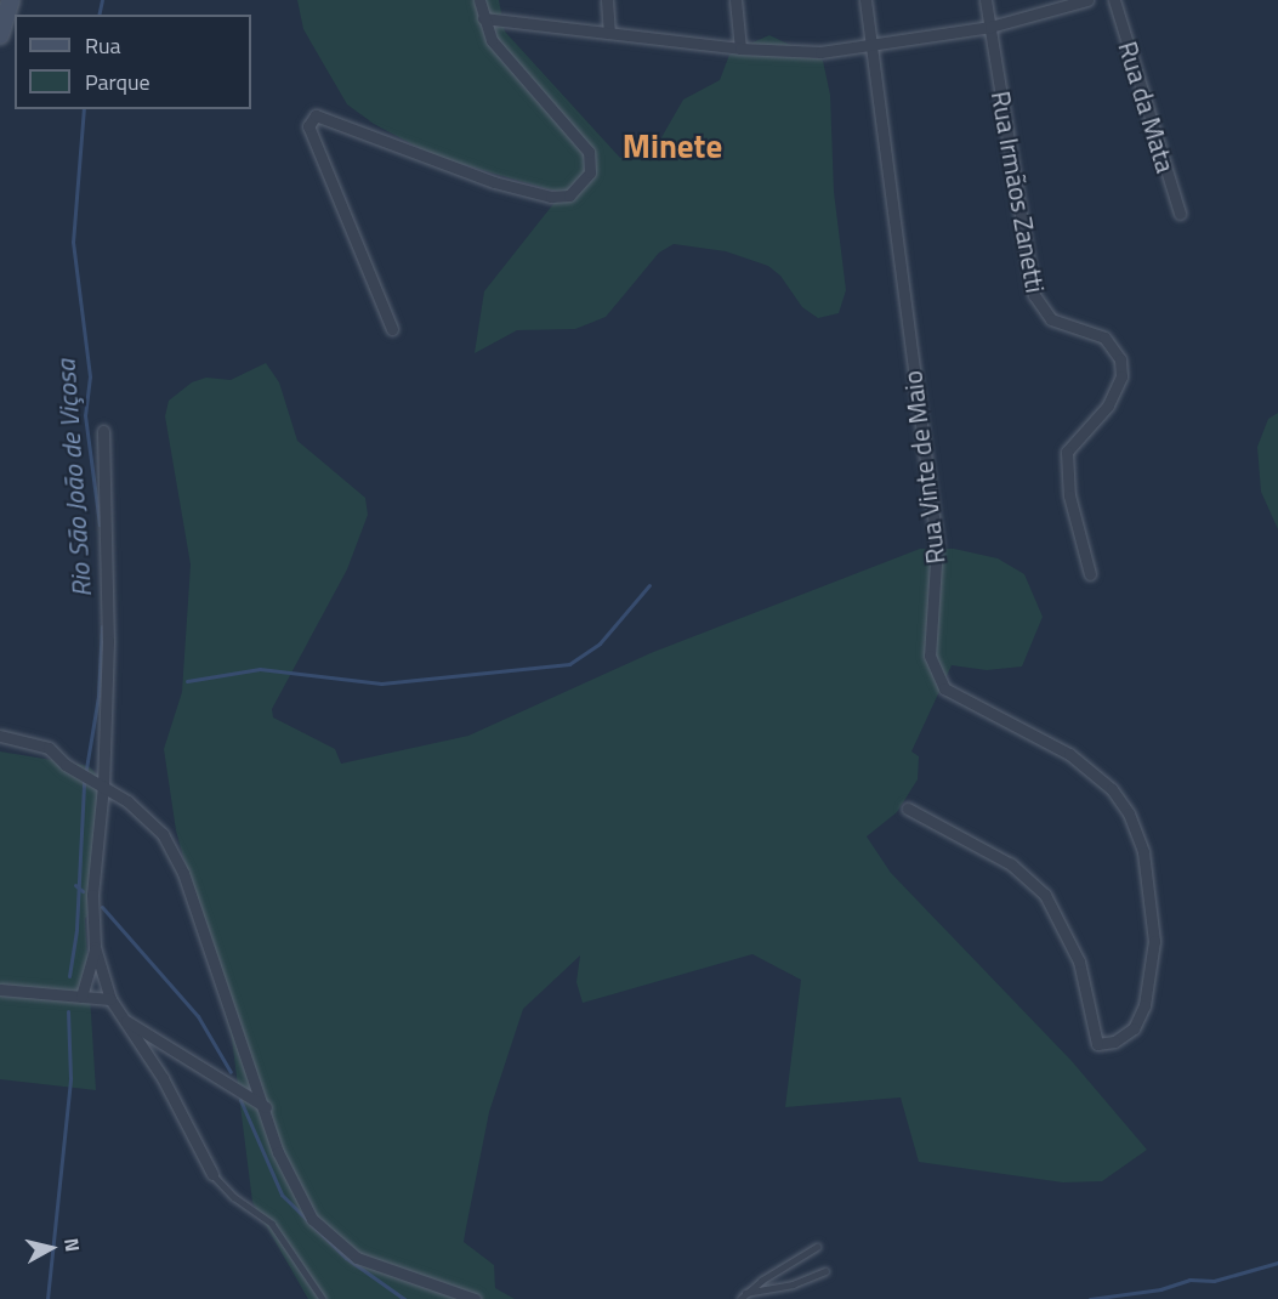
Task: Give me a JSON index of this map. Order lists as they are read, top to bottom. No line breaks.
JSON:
{"streets":{"street":["Rua da Mata","Rua Irmãos Zanetti","Rua Vinte de Maio"]},"districts":["Minete"],"water":["Rio São João de Viçosa"],"legend":["Rua","Parque"],"north":"right"}
